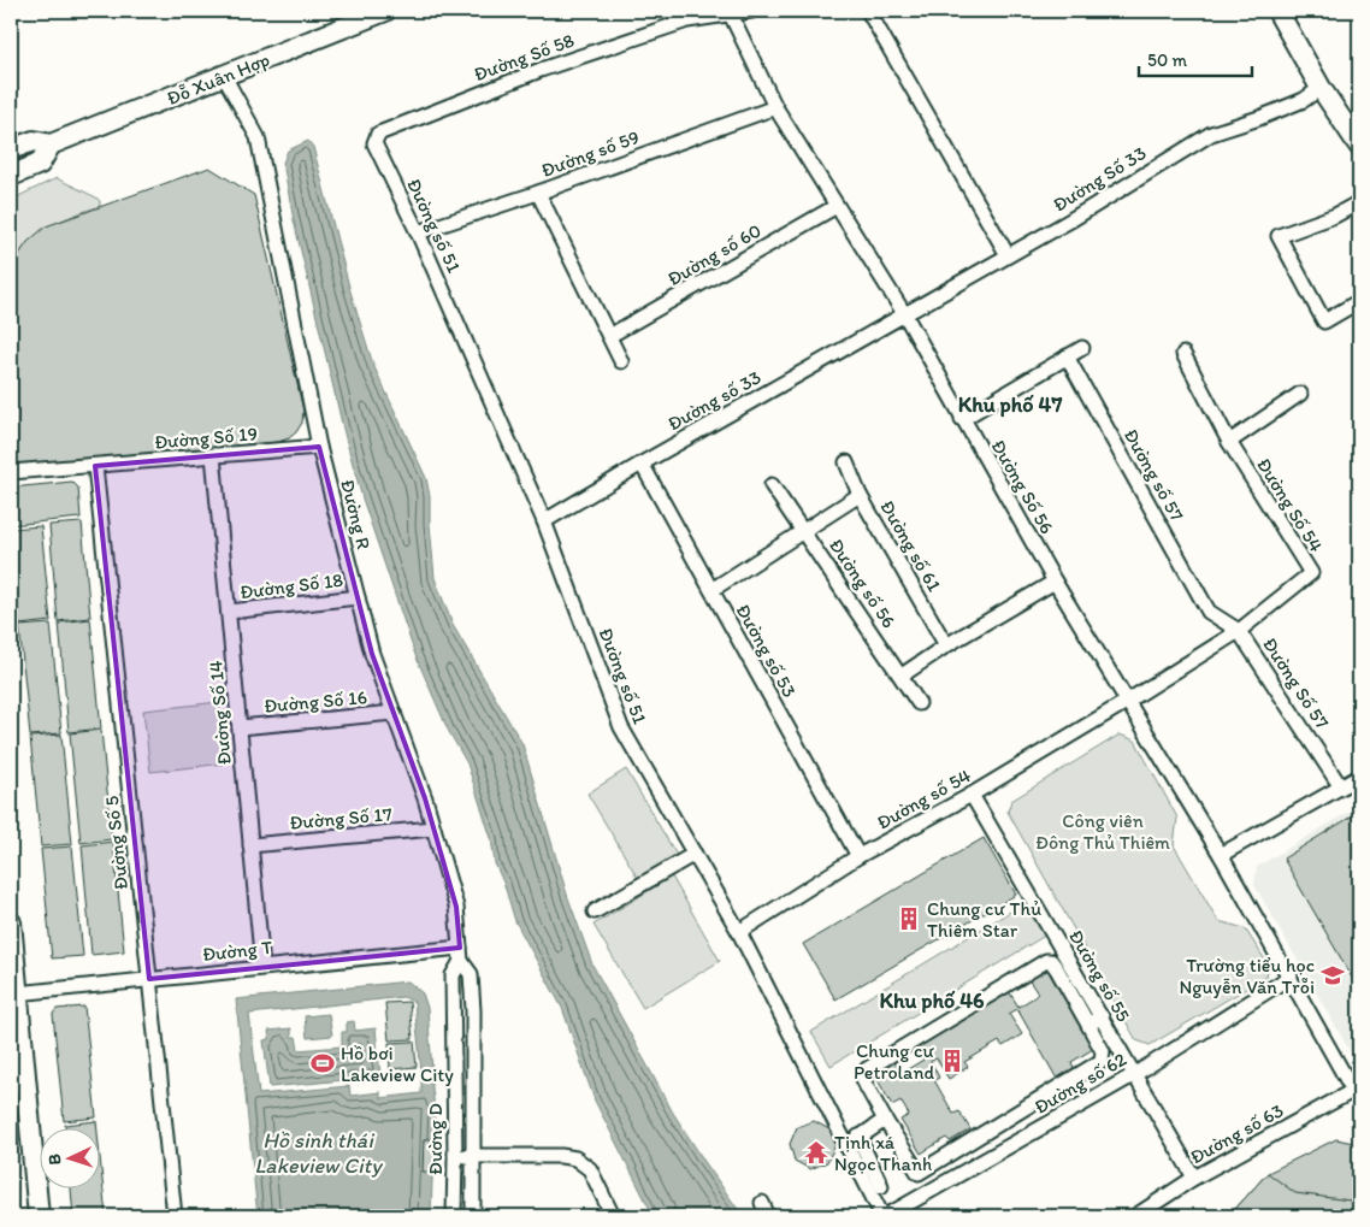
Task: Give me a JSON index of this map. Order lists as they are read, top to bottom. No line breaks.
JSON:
{"streets":{"main road":["Đỗ Xuân Hợp"],"street":["Đường Số 58","Đường số 59","Đường Số 33","Đường số 51","Đường số 60","Đường số 33","Đường Số 19","Đường số 57","Đường Số 56","Đường Số 54","Đường R","Đường số 61","Đường số 56","Đường Số 18","Đường số 53","Đường Số 57","Đường Số 16","Đường Số 14","Đường số 54","Đường Số 17","Đường Số 5","Đường T","Đường số 55","Đường số 62","Đường số 63","Đường D"]},"crossings":[["Đường Số 58","Đường số 51"],["Đường Số 58","Đường Số 56"],["Đỗ Xuân Hợp","Đường R"],["Đường số 59","Đường số 51"],["Đường số 59","Đường Số 56"],["Đường Số 33","Đường số 33"],["Đường Số 33","Đường Số 56"],["Đường số 51","Đường số 33"],["Đường số 51","Đường số 54"],["Đường số 51","Đường số 62"],["Đường số 60","Đường Số 56"],["Đường số 33","Đường Số 56"],["Đường số 33","Đường số 53"],["Đường Số 19","Đường R"],["Đường Số 19","Đường Số 14"],["Đường Số 19","Đường Số 5"],["Đường số 57","Đường Số 57"],["Đường Số 56","Đường Số 54"],["Đường Số 56","Đường số 54"],["Đường Số 56","Đường số 62"],["Đường Số 56","Đường số 63"],["Đường Số 54","Đường Số 57"],["Đường Số 54","Đường số 54"],["Đường R","Đường Số 18"],["Đường R","Đường Số 16"],["Đường R","Đường Số 17"],["Đường R","Đường T"],["Đường R","Đường D"],["Đường Số 18","Đường Số 14"],["Đường số 53","Đường số 54"],["Đường Số 16","Đường Số 14"],["Đường Số 14","Đường Số 17"],["Đường Số 14","Đường T"],["Đường số 54","Đường số 55"],["Đường Số 5","Đường T"],["Đường T","Đường D"],["Đường số 55","Đường số 62"],["Đường số 55","Đường số 63"]],"districts":["Khu phố 47","Khu phố 46"],"water":["Hồ sinh thái Lakeview City"],"parks":["Công viên Đông Thủ Thiêm"],"places":{"building":["Chung cư Thủ Thiêm Star","Chung cư Petroland"],"school or university":["Trường tiểu học Nguyễn Văn Trỗi"],"sports":["Hồ bơi Lakeview City"],"temple":["Tịnh xá Ngọc Thanh"]},"scale_bar":"50 m","north":"left"}
